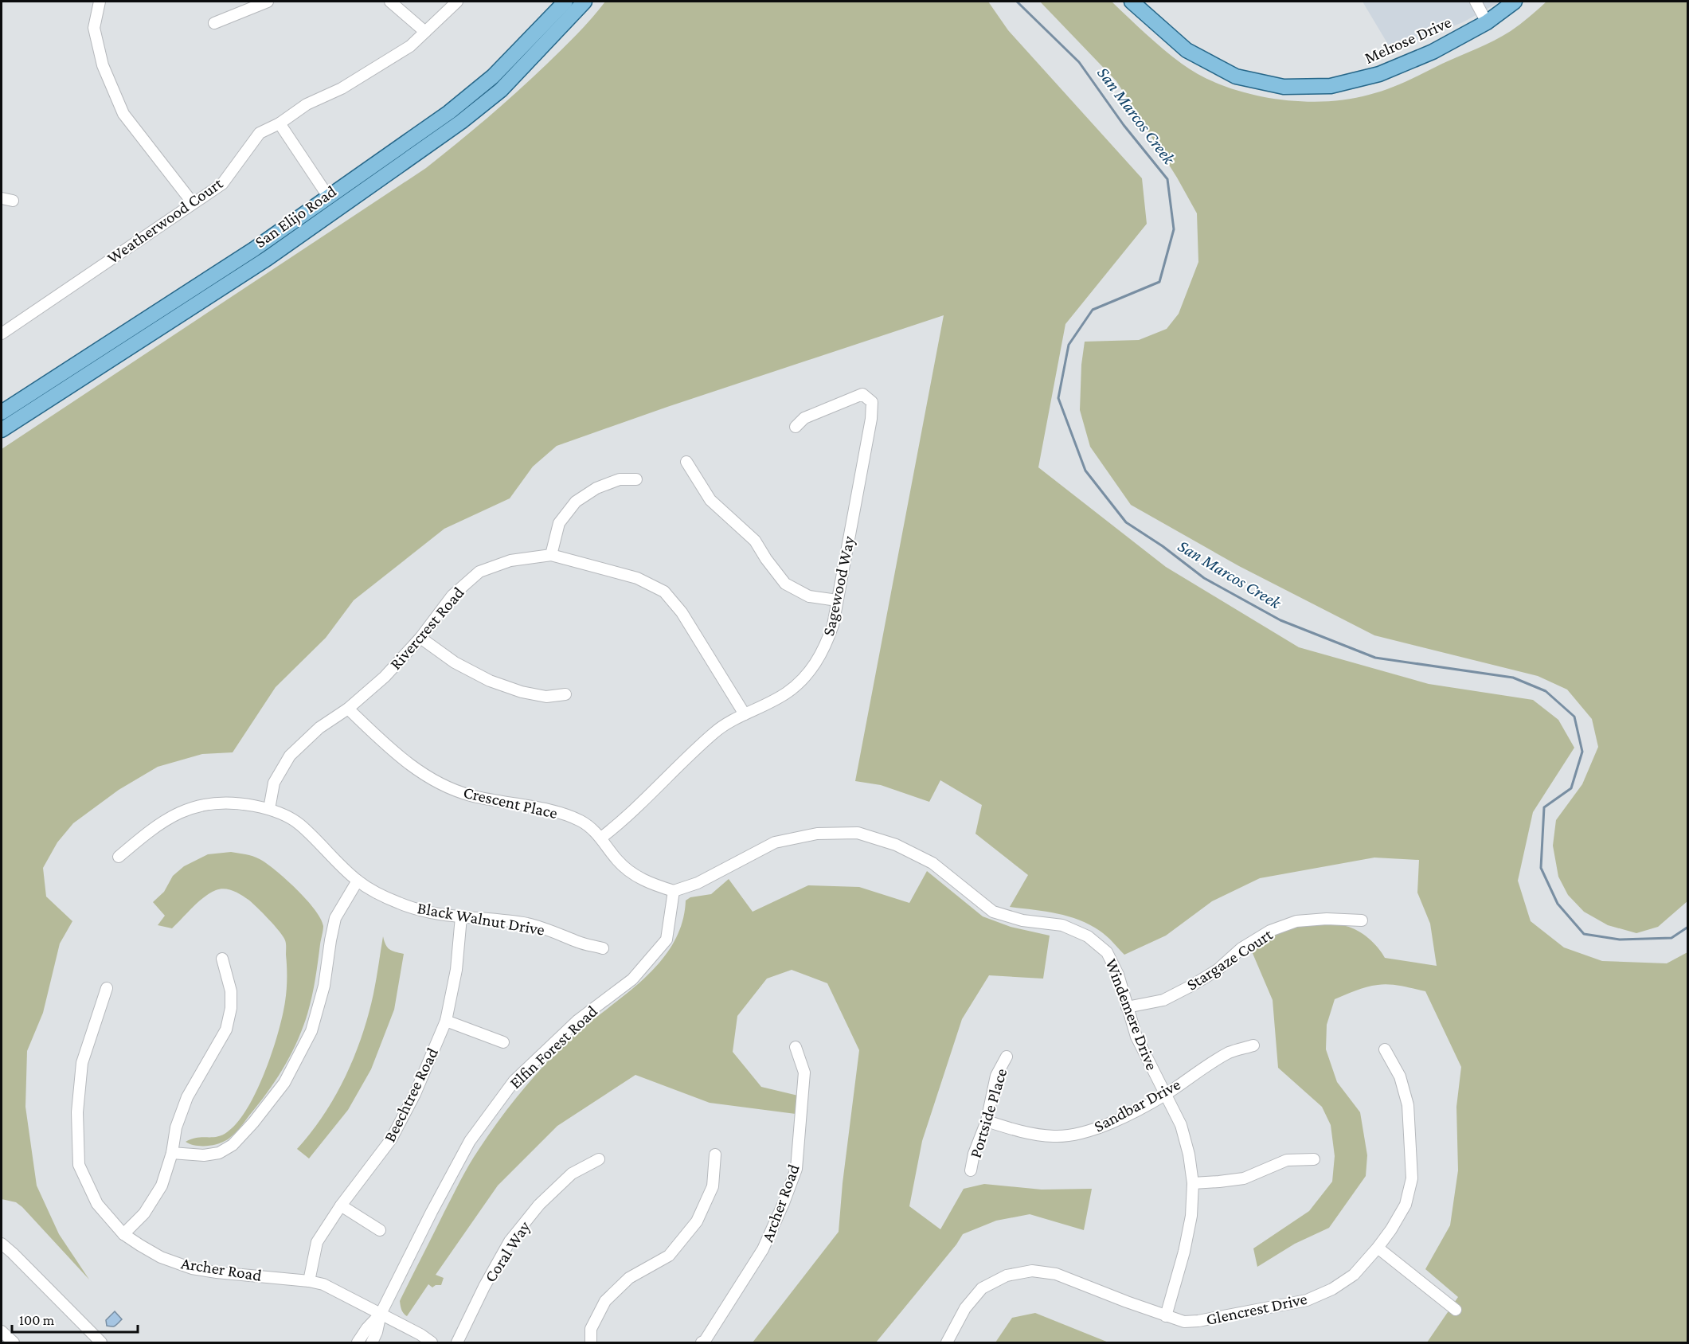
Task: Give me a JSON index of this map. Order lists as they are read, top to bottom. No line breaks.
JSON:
{"streets":{"main road":["Melrose Drive","San Elijo Road"],"street":["Weatherwood Court","Sagewood Way","Rivercrest Road","Crescent Place","Black Walnut Drive","Stargaze Court","Windemere Drive","Elfin Forest Road","Beechtree Road","Sandbar Drive","Portside Place","Archer Road","Coral Way","Glencrest Drive"]},"crossings":[["Sagewood Way","Rivercrest Road"],["Sagewood Way","Crescent Place"],["Rivercrest Road","Crescent Place"],["Rivercrest Road","Black Walnut Drive"],["Crescent Place","Windemere Drive"],["Crescent Place","Elfin Forest Road"],["Black Walnut Drive","Beechtree Road"],["Stargaze Court","Windemere Drive"],["Windemere Drive","Elfin Forest Road"],["Windemere Drive","Sandbar Drive"],["Windemere Drive","Glencrest Drive"],["Elfin Forest Road","Archer Road"],["Beechtree Road","Archer Road"],["Sandbar Drive","Portside Place"]],"water":["San Marcos Creek"],"scale_bar":"100 m"}
